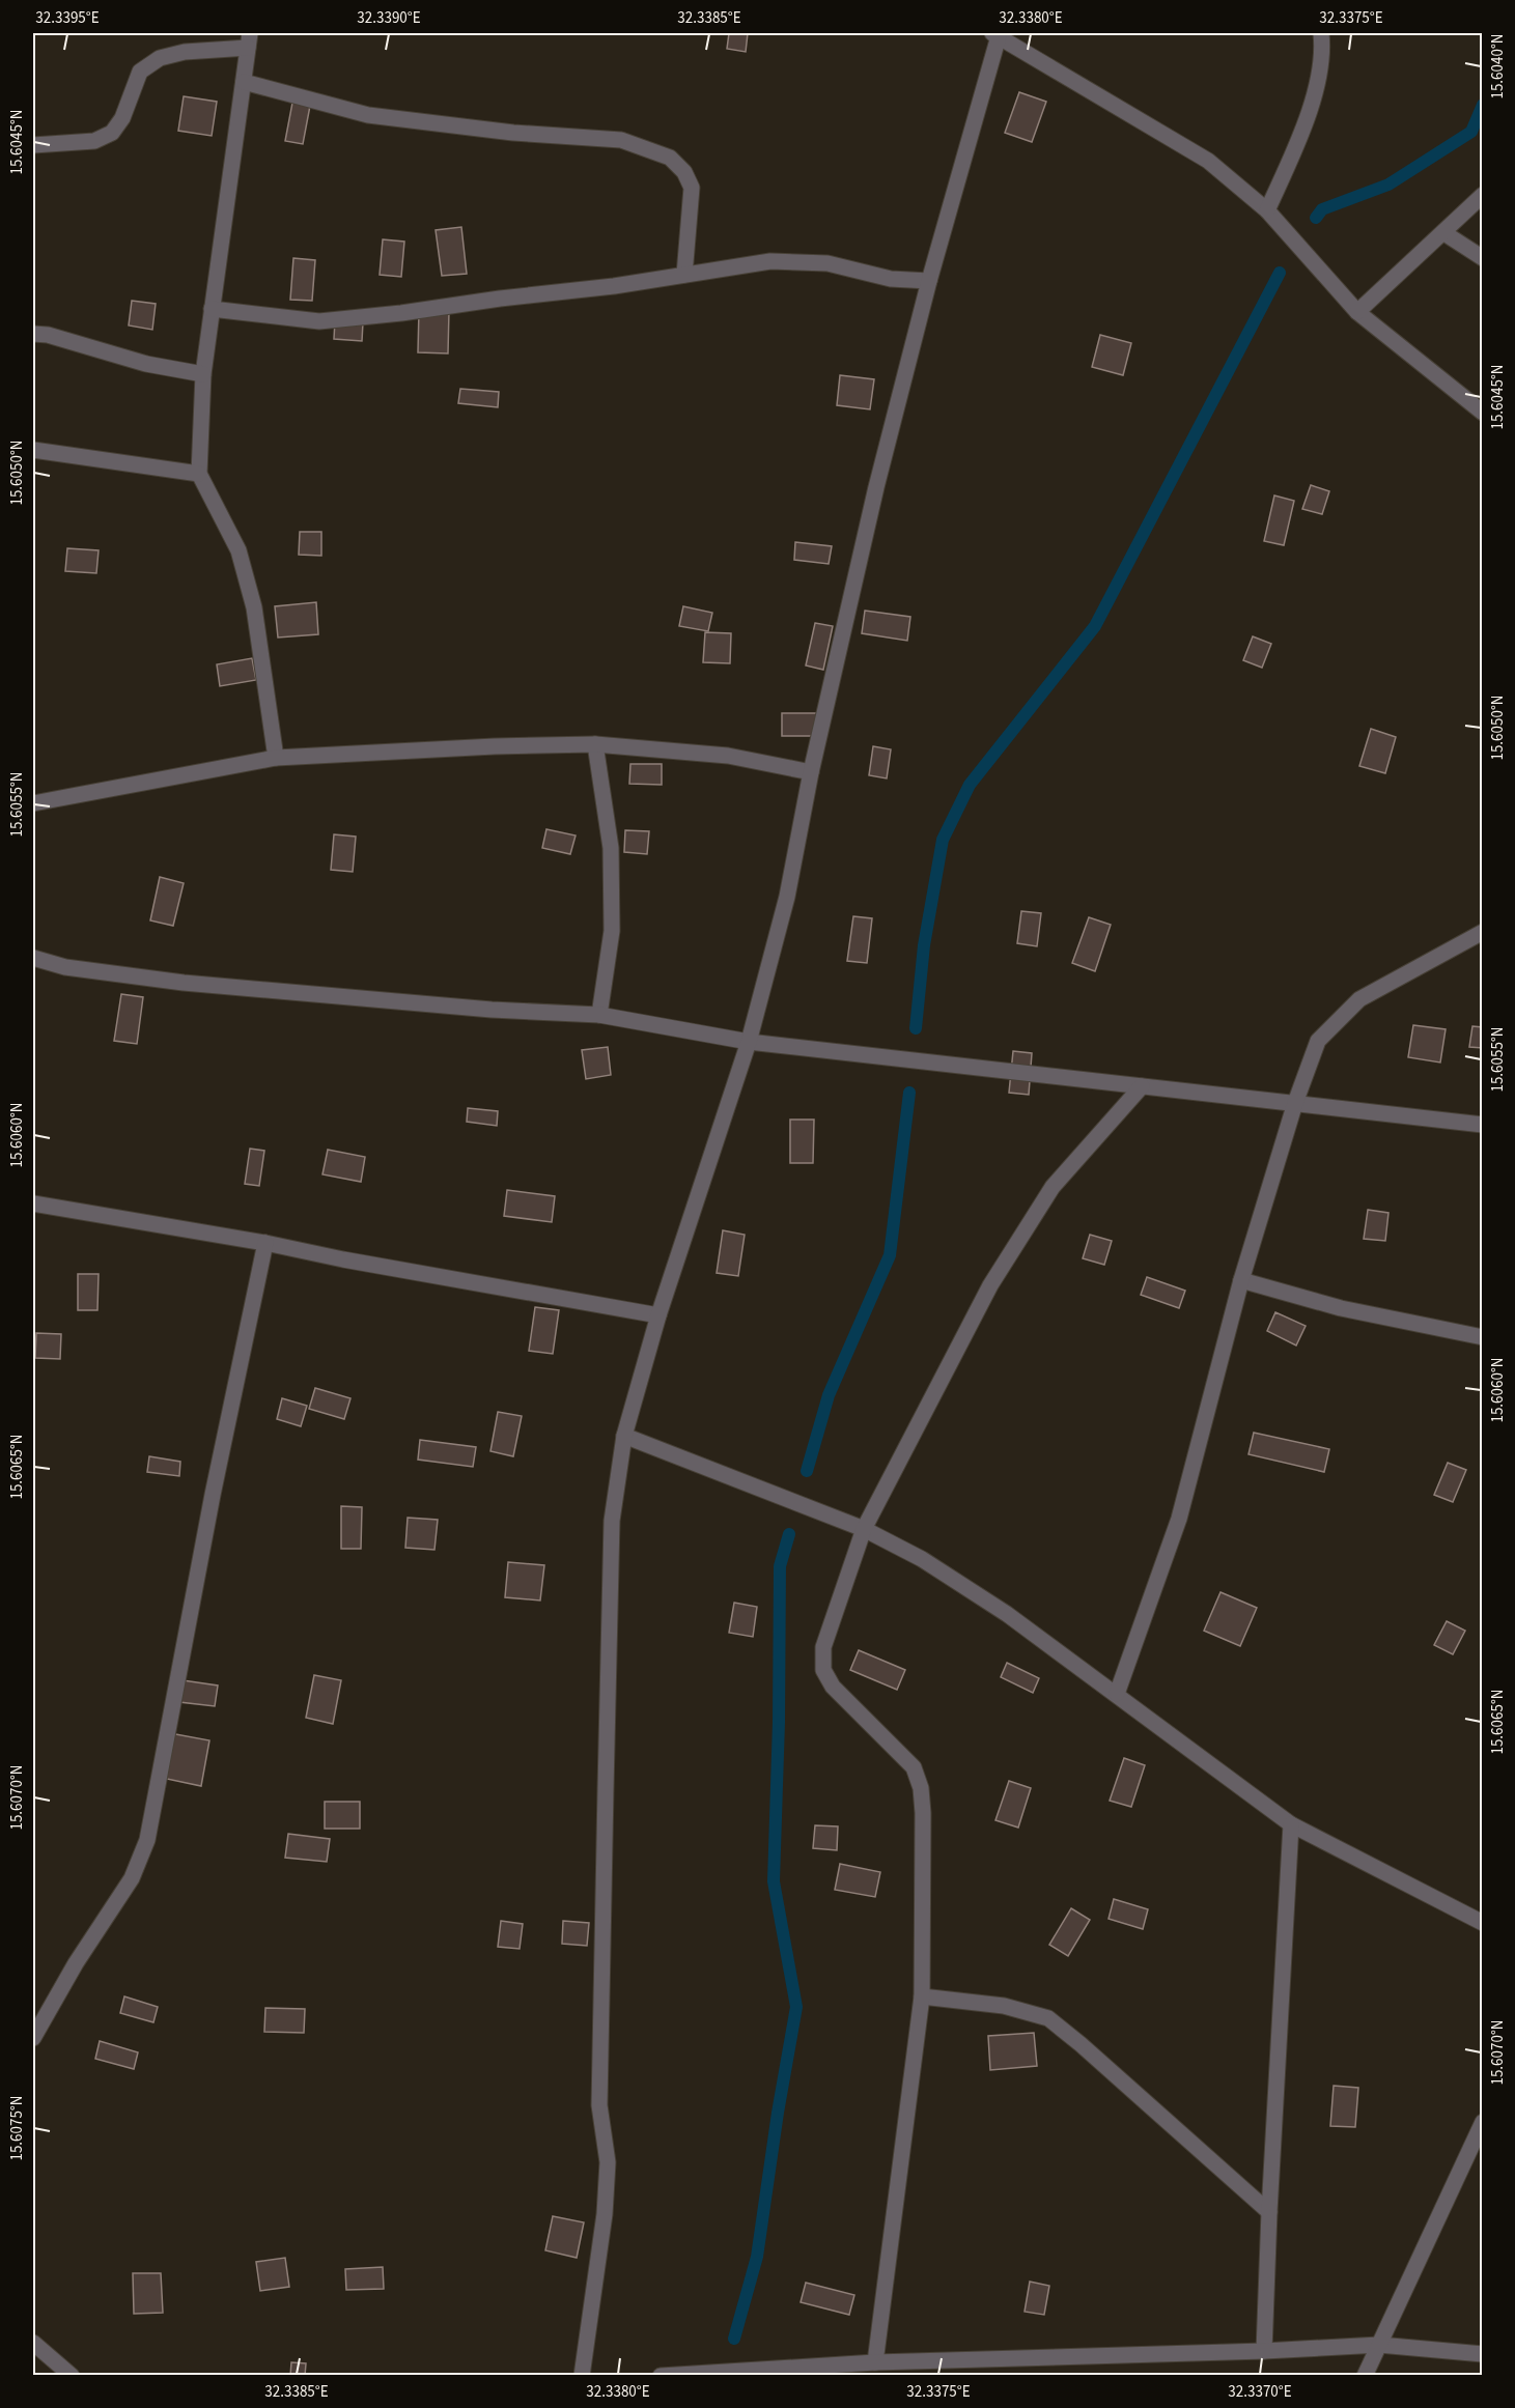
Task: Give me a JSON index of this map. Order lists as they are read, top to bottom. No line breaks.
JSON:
{"coordinates":["32.3395°E","32.3390°E","32.3385°E","32.3380°E","32.3375°E","15.6040°N","15.6045°N","15.6050°N","15.6055°N","15.6060°N","15.6065°N","15.6070°N","15.6075°N","32.3370°E"]}
